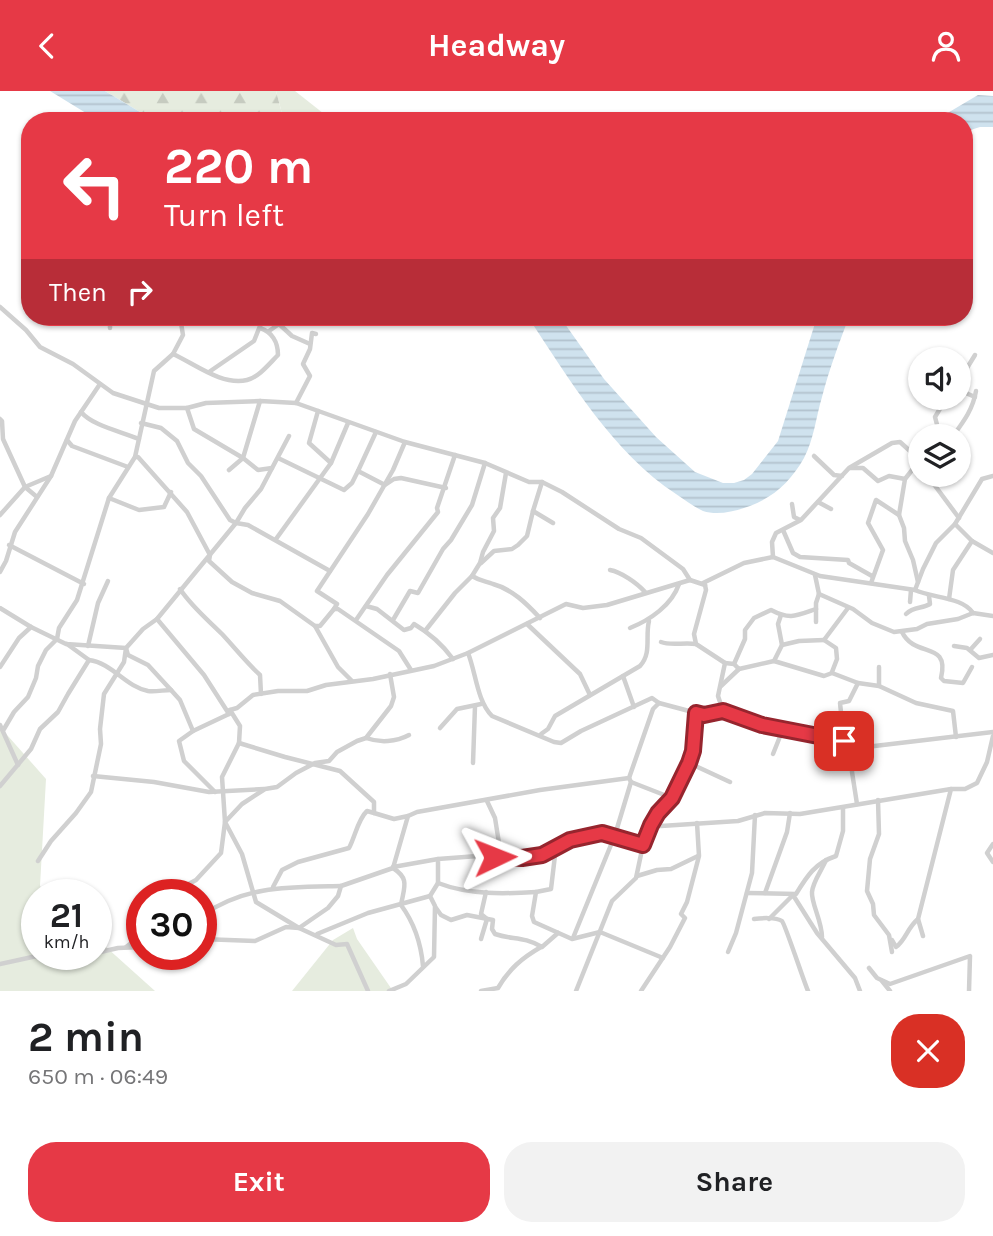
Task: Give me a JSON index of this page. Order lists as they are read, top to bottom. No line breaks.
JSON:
{"page":{"header":"Headway","turn":["220 m","Turn left"],"then":"Then","speed":"21 km/h","limit":"30","heading":["2 min","650 m · 06:49"],"buttons":["Exit","Share"]}}
